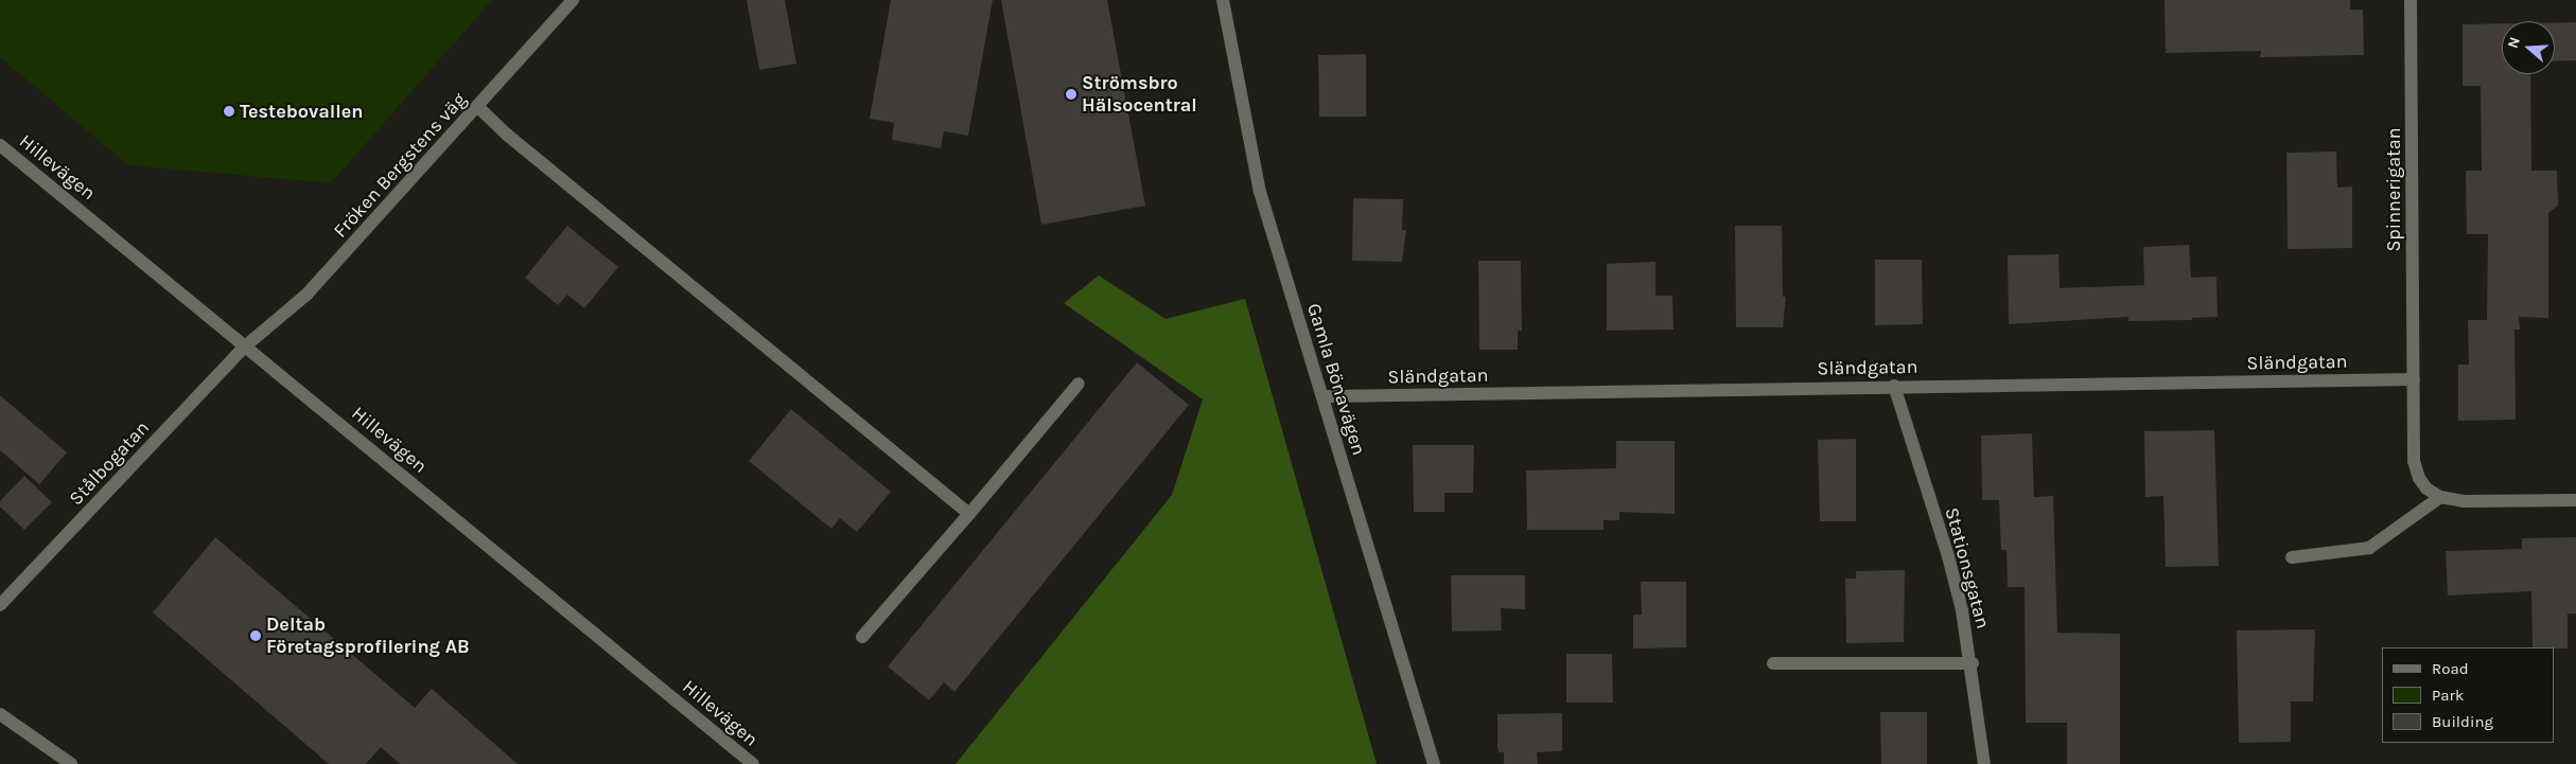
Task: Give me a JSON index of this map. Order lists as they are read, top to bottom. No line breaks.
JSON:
{"streets":{"street":["Fröken Bergstens väg","Hillevägen","Spinnerigatan","Sländgatan","Gamla Bönavägen","Stålbogatan","Stationsgatan"]},"crossings":[["Fröken Bergstens väg","Hillevägen"],["Fröken Bergstens väg","Stålbogatan"],["Hillevägen","Stålbogatan"],["Spinnerigatan","Sländgatan"],["Sländgatan","Gamla Bönavägen"],["Sländgatan","Stationsgatan"]],"places":["Strömsbro Hälsocentral","Testebovallen","Deltab Företagsprofilering AB"],"legend":["Road","Park","Building"],"north":"left"}
